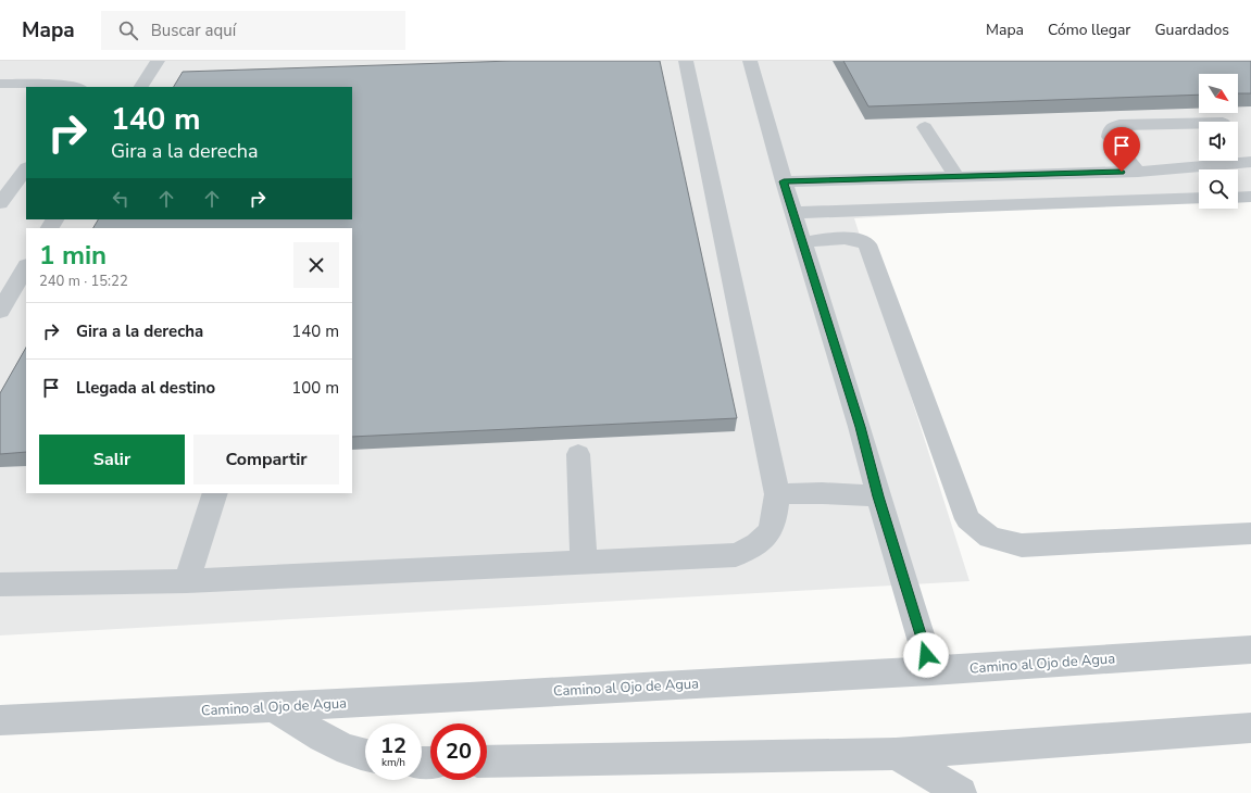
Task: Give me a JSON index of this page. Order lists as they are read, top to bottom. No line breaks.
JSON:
{"streets":{"street":["Camino al Ojo de Agua"]},"north":"bottom right","page":{"header":"Mapa","search":"Buscar aquí","nav":["Mapa","Cómo llegar","Guardados"],"turn":["140 m","Gira a la derecha"],"heading":["1 min","240 m · 15:22"],"list":[{"name":"Gira a la derecha","value":"140 m"},{"name":"Llegada al destino","value":"100 m"}],"buttons":["Salir","Compartir"],"speed":"12 km/h","limit":"20"}}
